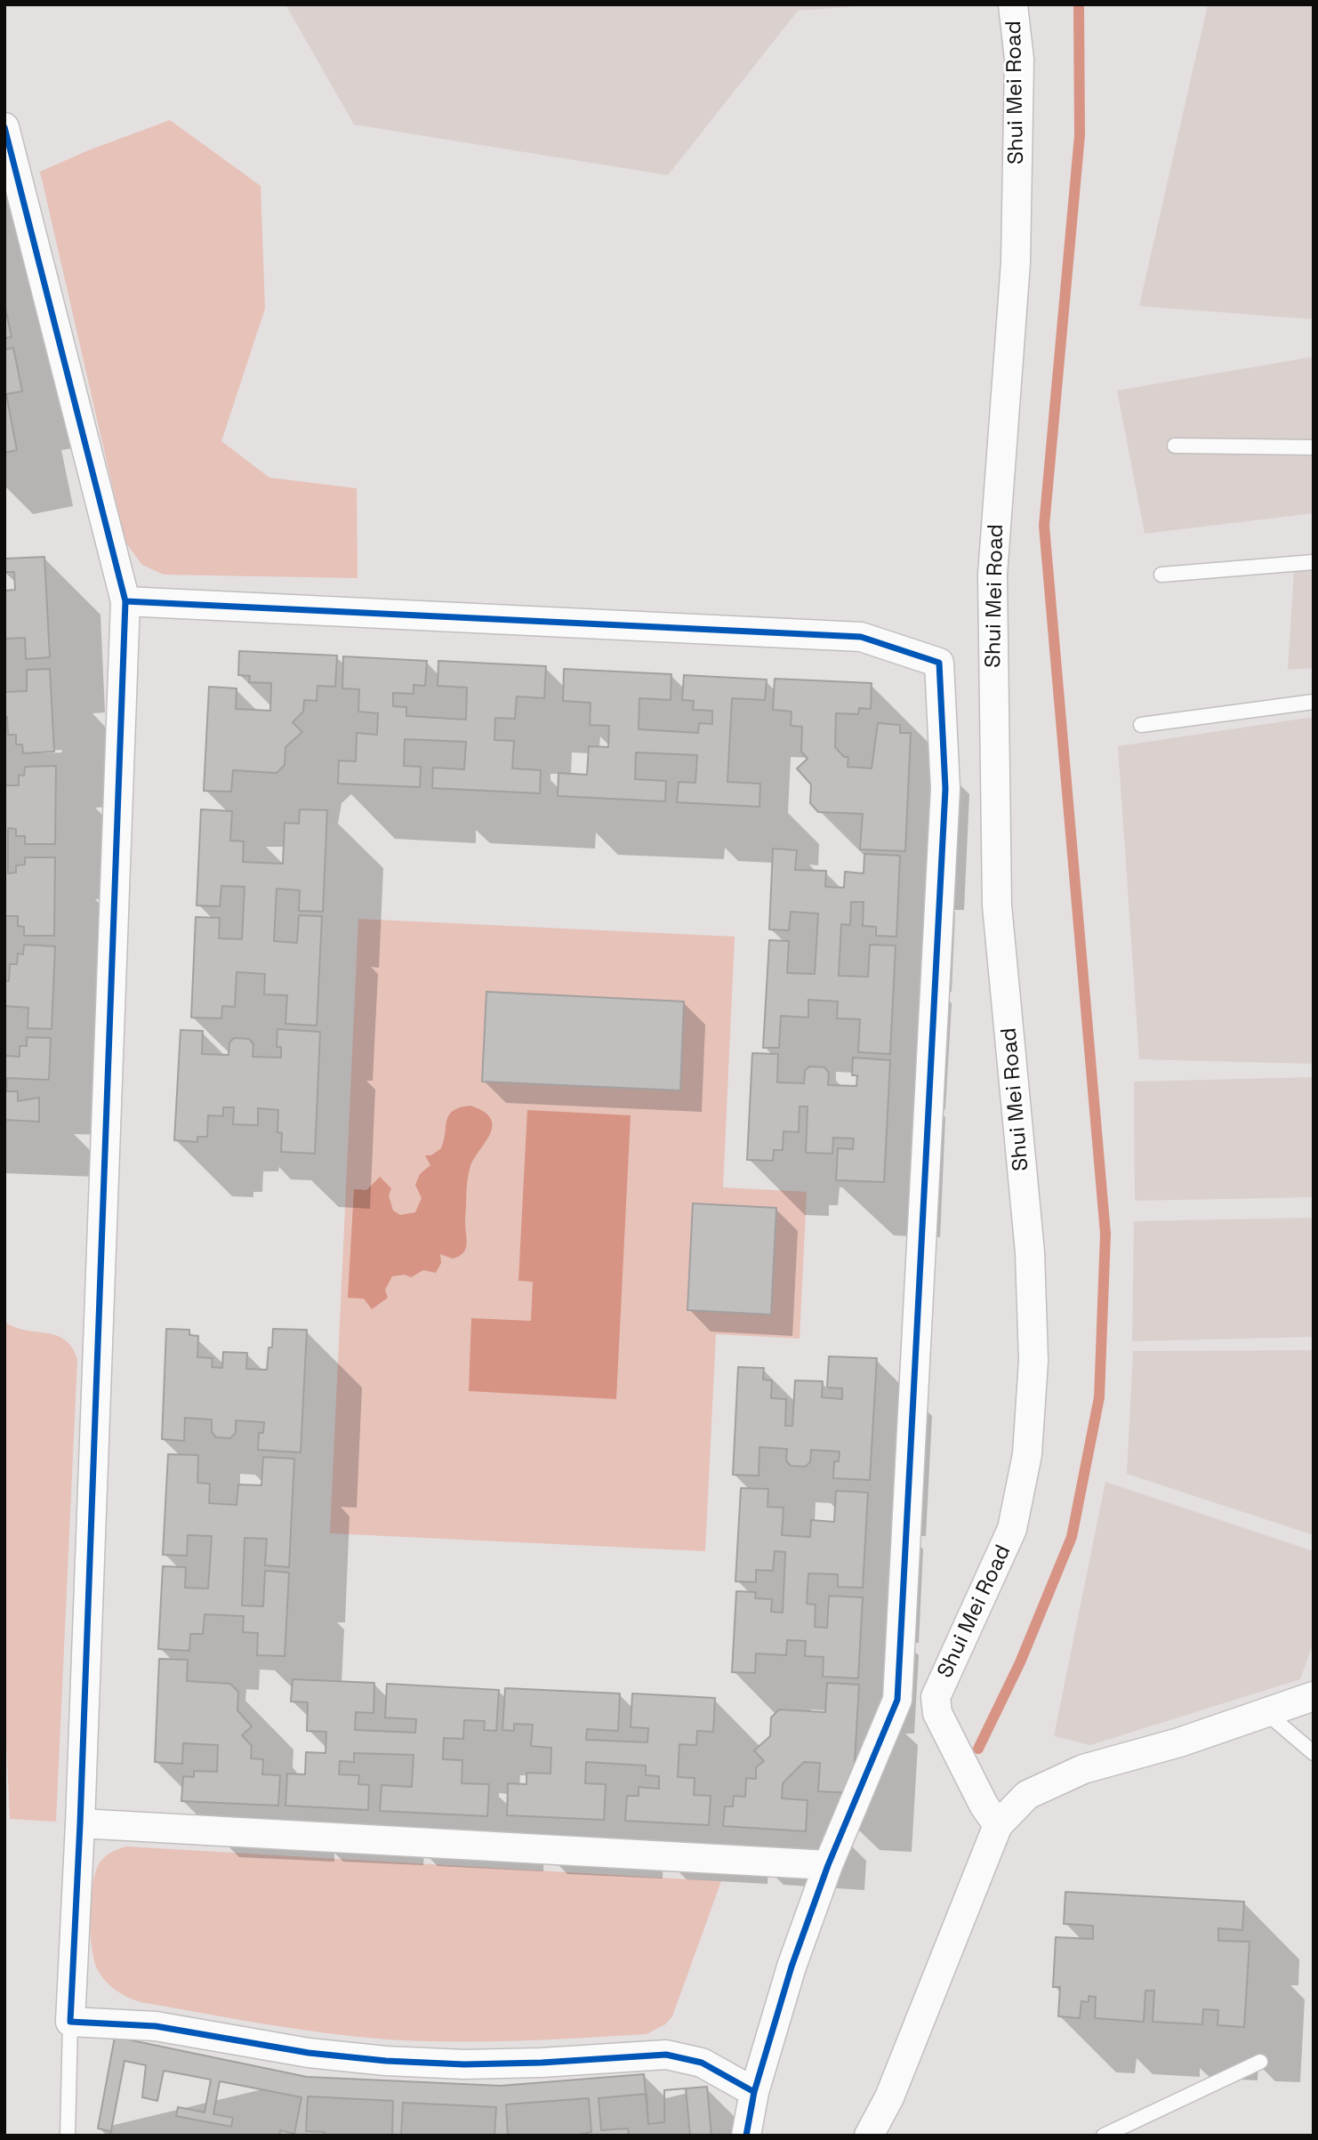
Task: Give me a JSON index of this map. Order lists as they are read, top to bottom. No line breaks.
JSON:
{"streets":{"street":["Shui Mei Road"]}}
